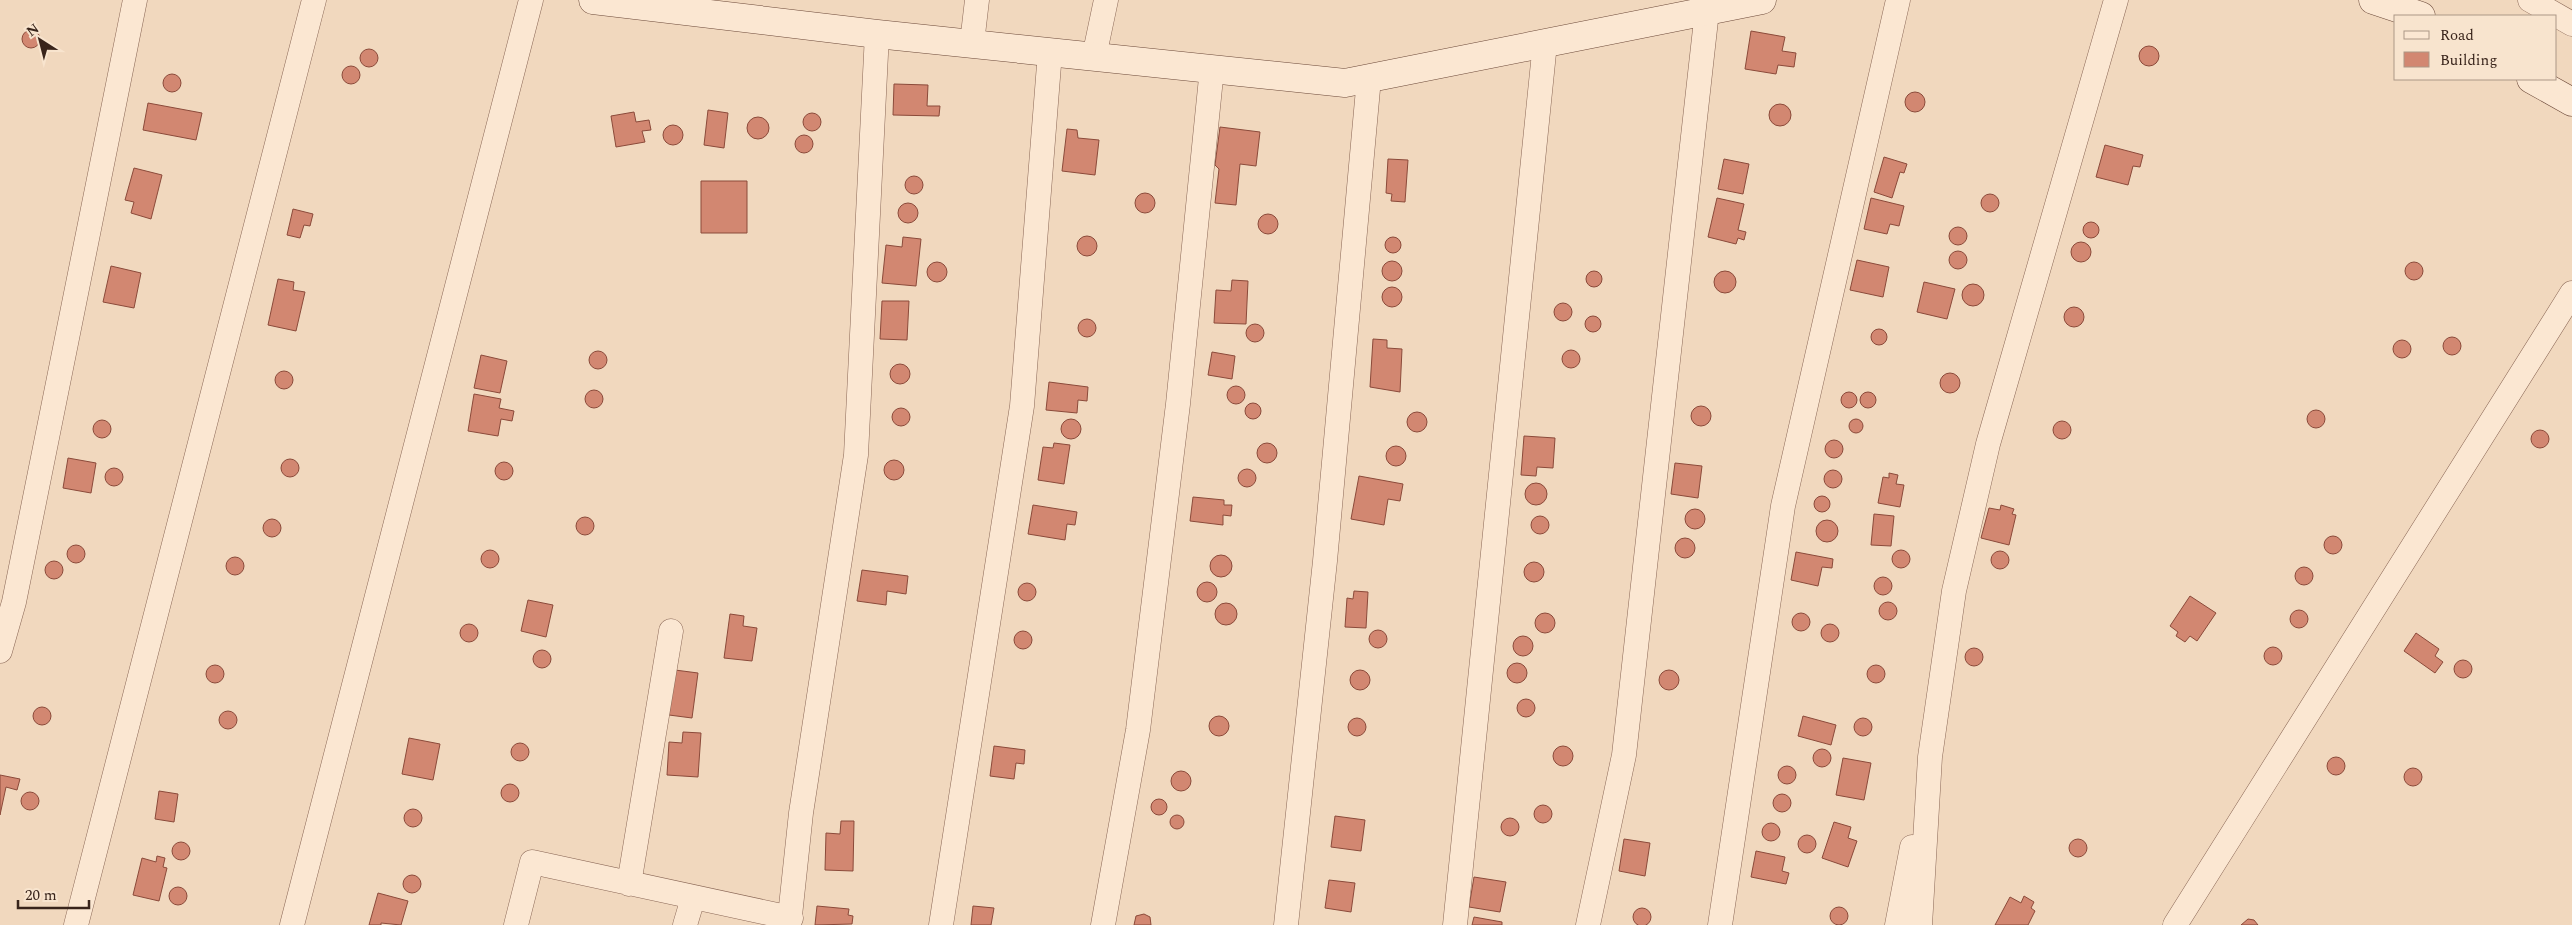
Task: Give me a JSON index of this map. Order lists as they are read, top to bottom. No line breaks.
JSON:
{"legend":["Road","Building"],"scale_bar":"20 m","north":"top left"}
